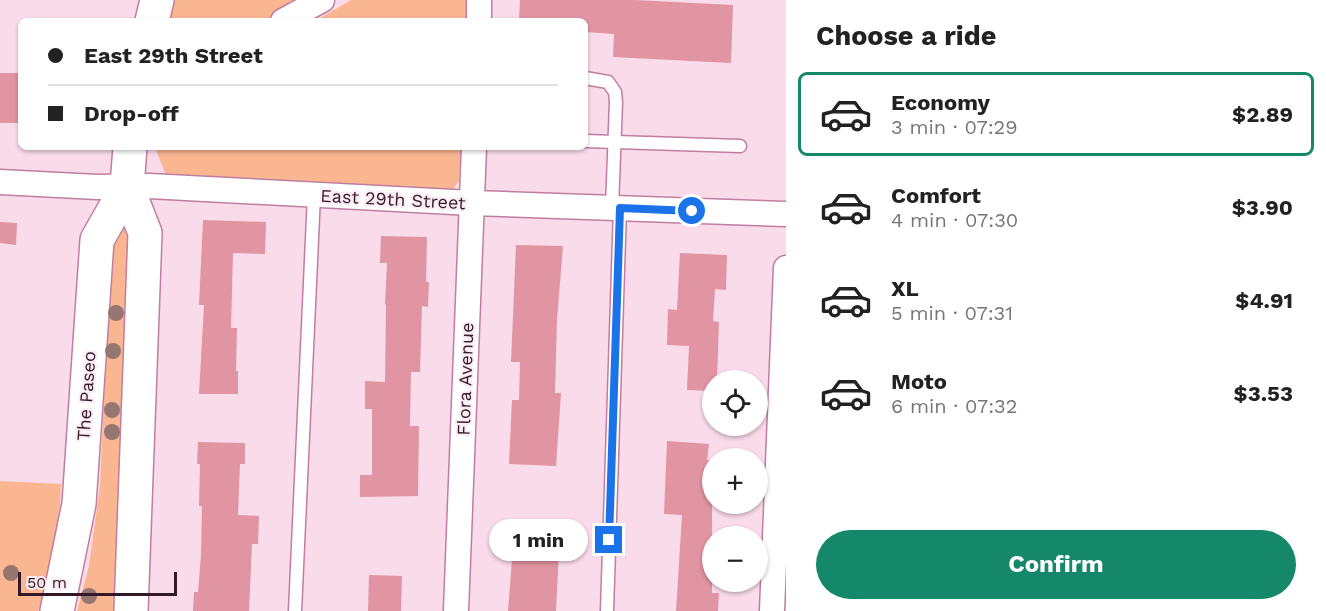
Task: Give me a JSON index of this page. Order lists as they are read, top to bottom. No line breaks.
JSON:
{"streets":{"main road":["The Paseo"],"street":["East 29th Street","Flora Avenue"]},"crossings":[["East 29th Street","Flora Avenue"],["East 29th Street","The Paseo"]],"scale_bar":"50 m","page":{"heading":"Choose a ride","banner":["East 29th Street","Drop-off"],"list":[{"name":"Economy","note":"3 min · 07:29","value":"$2.89"},{"name":"Comfort","note":"4 min · 07:30","value":"$3.90"},{"name":"XL","note":"5 min · 07:31","value":"$4.91"},{"name":"Moto","note":"6 min · 07:32","value":"$3.53"}],"map_buttons":["+","−"],"buttons":"Confirm","bubble":"1 min","scale":"50 m"}}
